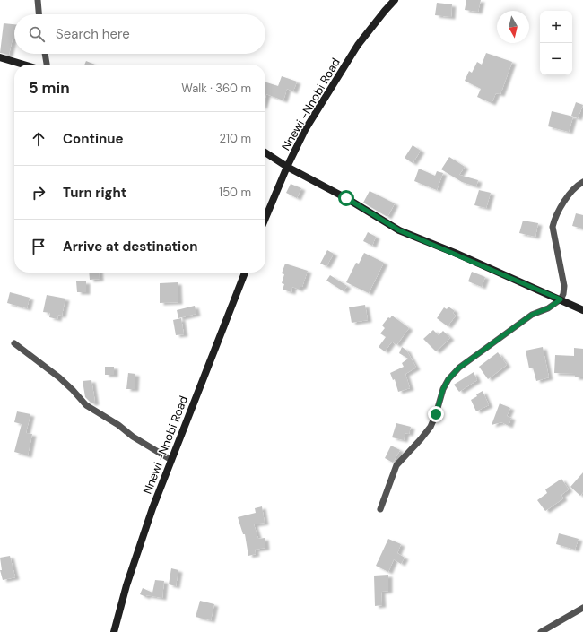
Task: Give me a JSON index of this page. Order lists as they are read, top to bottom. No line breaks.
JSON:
{"streets":{"main road":["Nnewi -Nnobi Road"]},"north":"bottom","page":{"map_buttons":["+","−"],"search":"Search here","heading":["5 min","Walk · 360 m"],"list":[["Continue","210 m"],["Turn right","150 m"],"Arrive at destination"]}}
